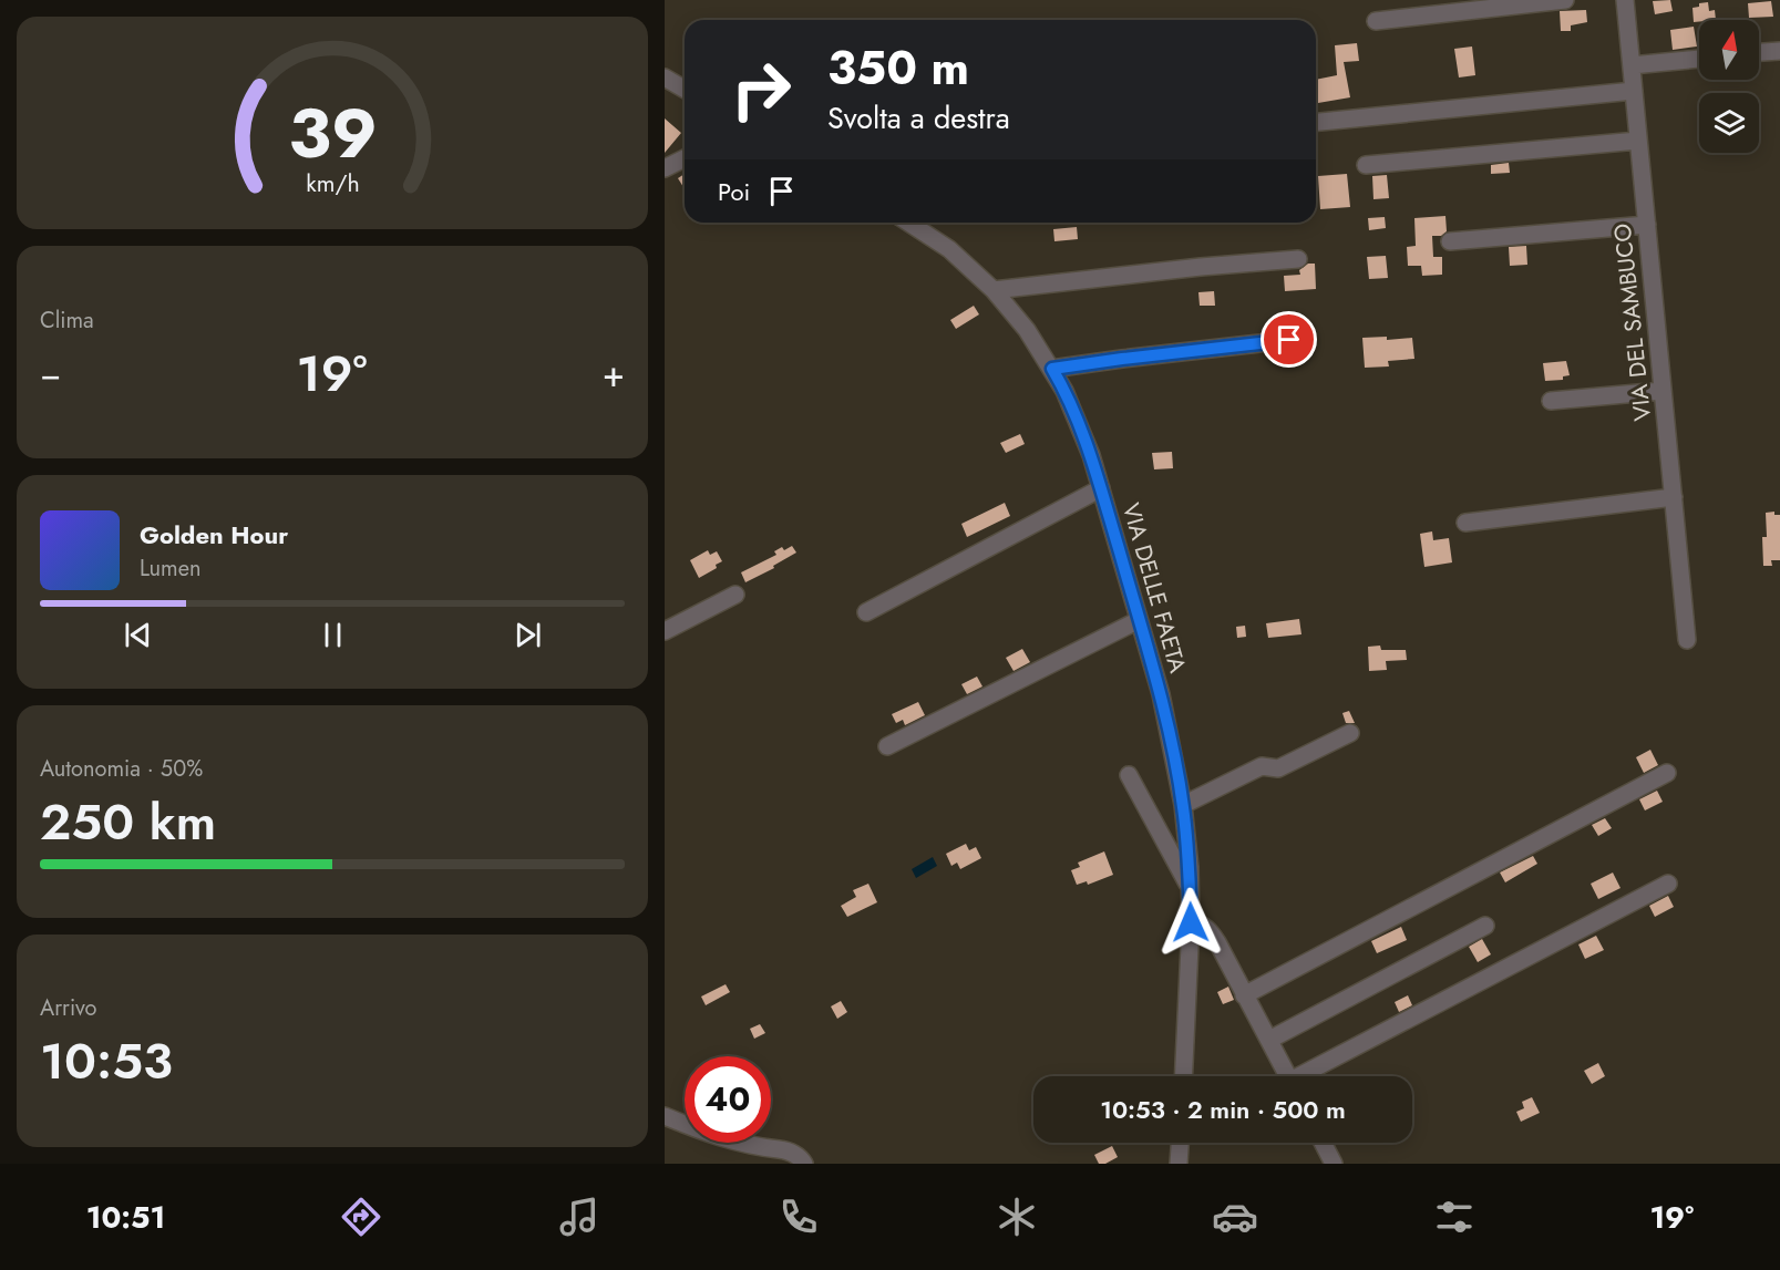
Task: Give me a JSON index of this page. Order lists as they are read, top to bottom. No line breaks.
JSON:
{"streets":{"street":["VIA DEL SAMBUCO","VIA DELLE FAETA"]},"north":"top","page":{"turn":["350 m","Svolta a destra"],"then":"Poi","tile":["Clima",["Autonomia · 50%","250 km"],["Arrivo","10:53"]],"heat":["−","19°","+"],"song":["Golden Hour","Lumen"],"limit":"40","trip":"10:53 · 2 min · 500 m","tabs":["10:51","19°"],"gauge":["39","km/h"]}}
